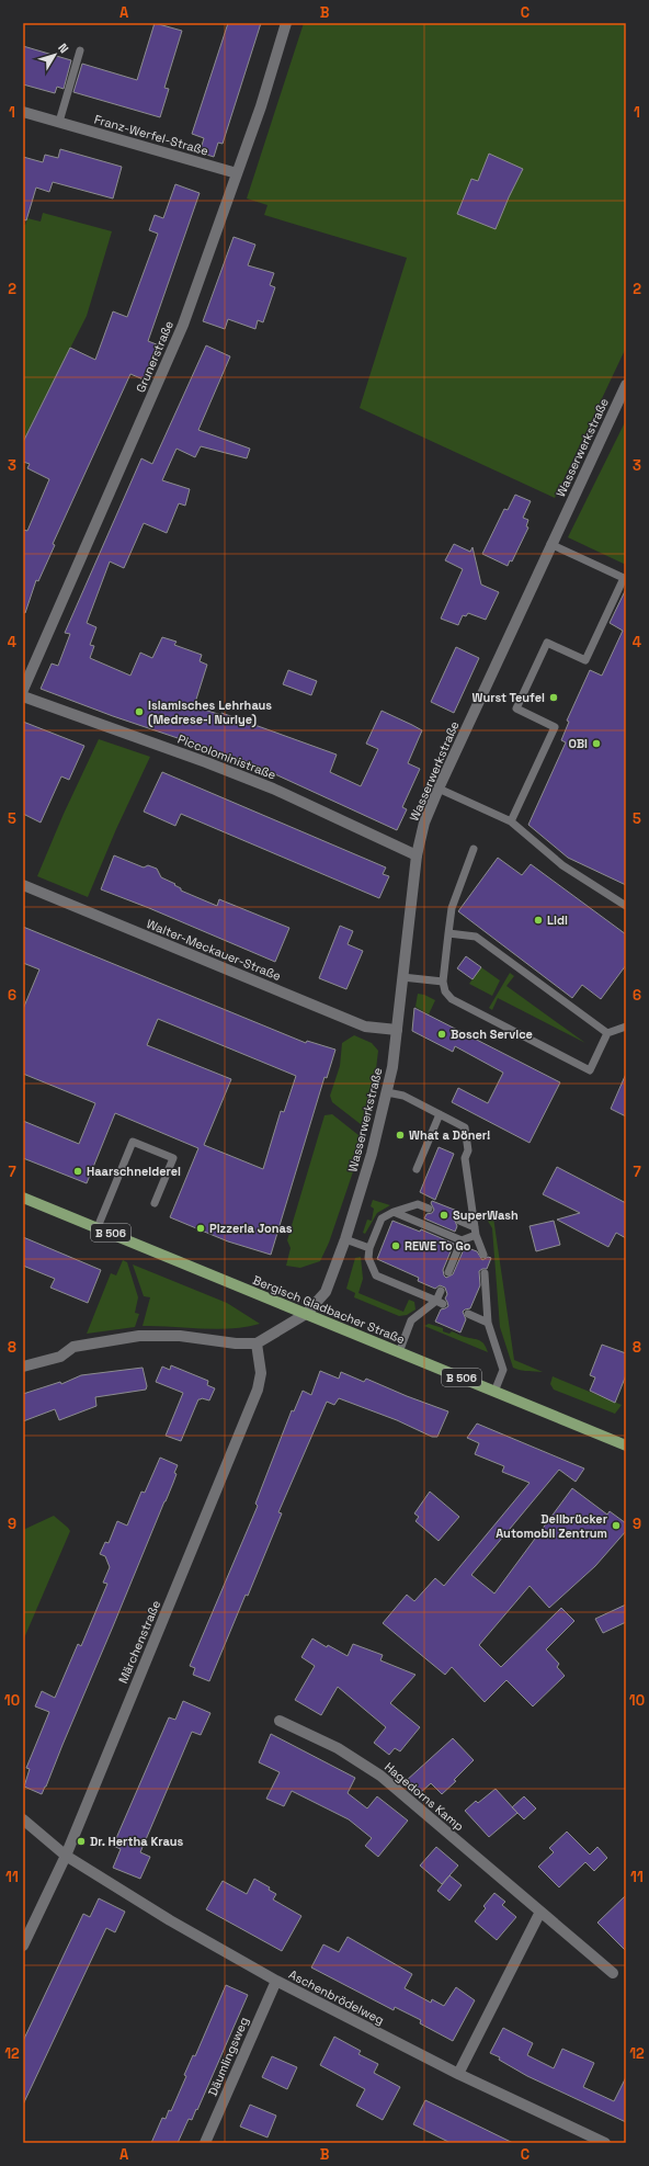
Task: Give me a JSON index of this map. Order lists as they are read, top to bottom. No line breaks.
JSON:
{"streets":{"main road":["B 506","Bergisch Gladbacher Straße"],"street":["Franz-Werfel-Straße","Grunerstraße","Wasserwerkstraße","Piccoloministraße","Walter-Meckauer-Straße","Märchenstraße","Hagedorns Kamp","Aschenbrödelweg","Däumlingsweg"]},"crossings":[["Franz-Werfel-Straße","Grunerstraße"],["Wasserwerkstraße","Piccoloministraße"],["Wasserwerkstraße","Walter-Meckauer-Straße"],["Wasserwerkstraße","Bergisch Gladbacher Straße"],["Wasserwerkstraße","Märchenstraße"],["Märchenstraße","Aschenbrödelweg"],["Aschenbrödelweg","Däumlingsweg"]],"places":["Wurst Teufel","Islamisches Lehrhaus (Medrese-i Nuriye)","OBI","Lidl","Bosch Service","What a Döner!","Haarschneiderei","SuperWash","Pizzeria Jonas","REWE To Go","Dellbrücker Automobil Zentrum","Dr. Hertha Kraus"],"north":"top right","grid":{"columns":["A","B","C"],"rows":["1","2","3","4","5","6","7","8","9","10","11","12"]}}
